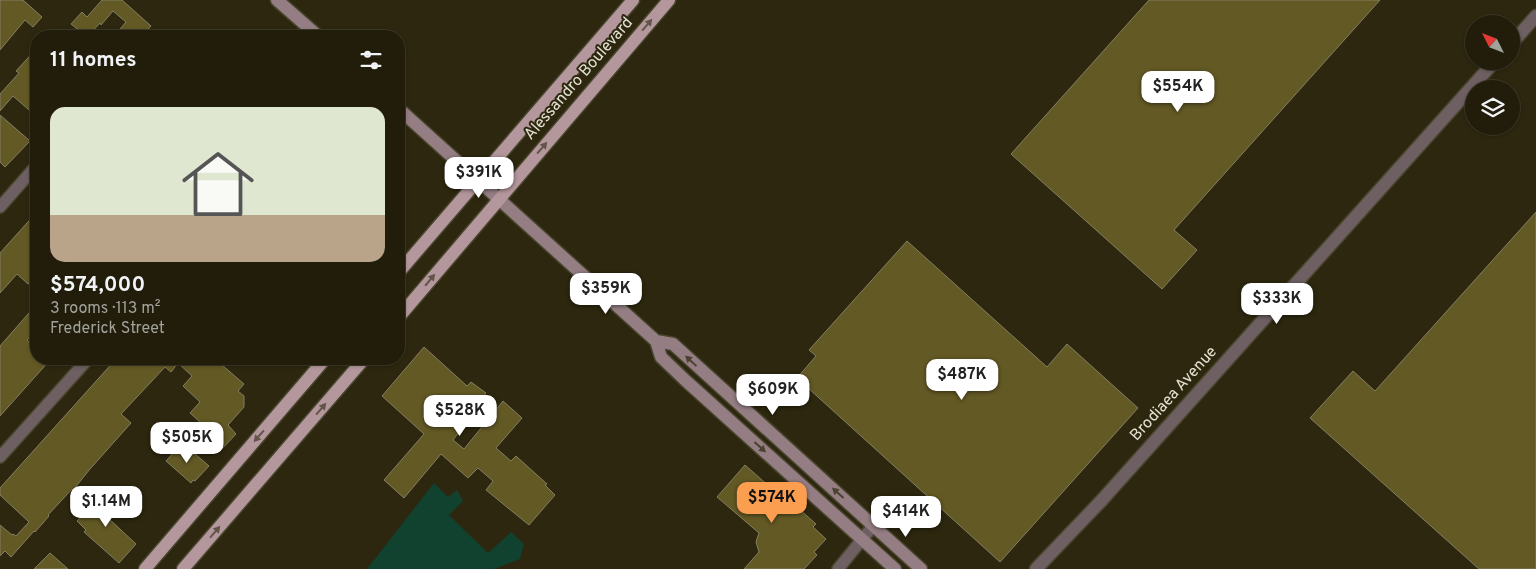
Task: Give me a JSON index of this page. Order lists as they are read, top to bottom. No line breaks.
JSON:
{"streets":{"main road":["Alessandro Boulevard"],"street":["Brodiaea Avenue"]},"north":"top left","page":{"heading":"11 homes","price":["$554K","$391K","$359K","$333K","$487K","$609K","$528K","$505K","$574K","$1.14M","$414K"],"list":[{"name":"$574,000","note":"3 rooms · 113 m² · Frederick Street"}]}}
